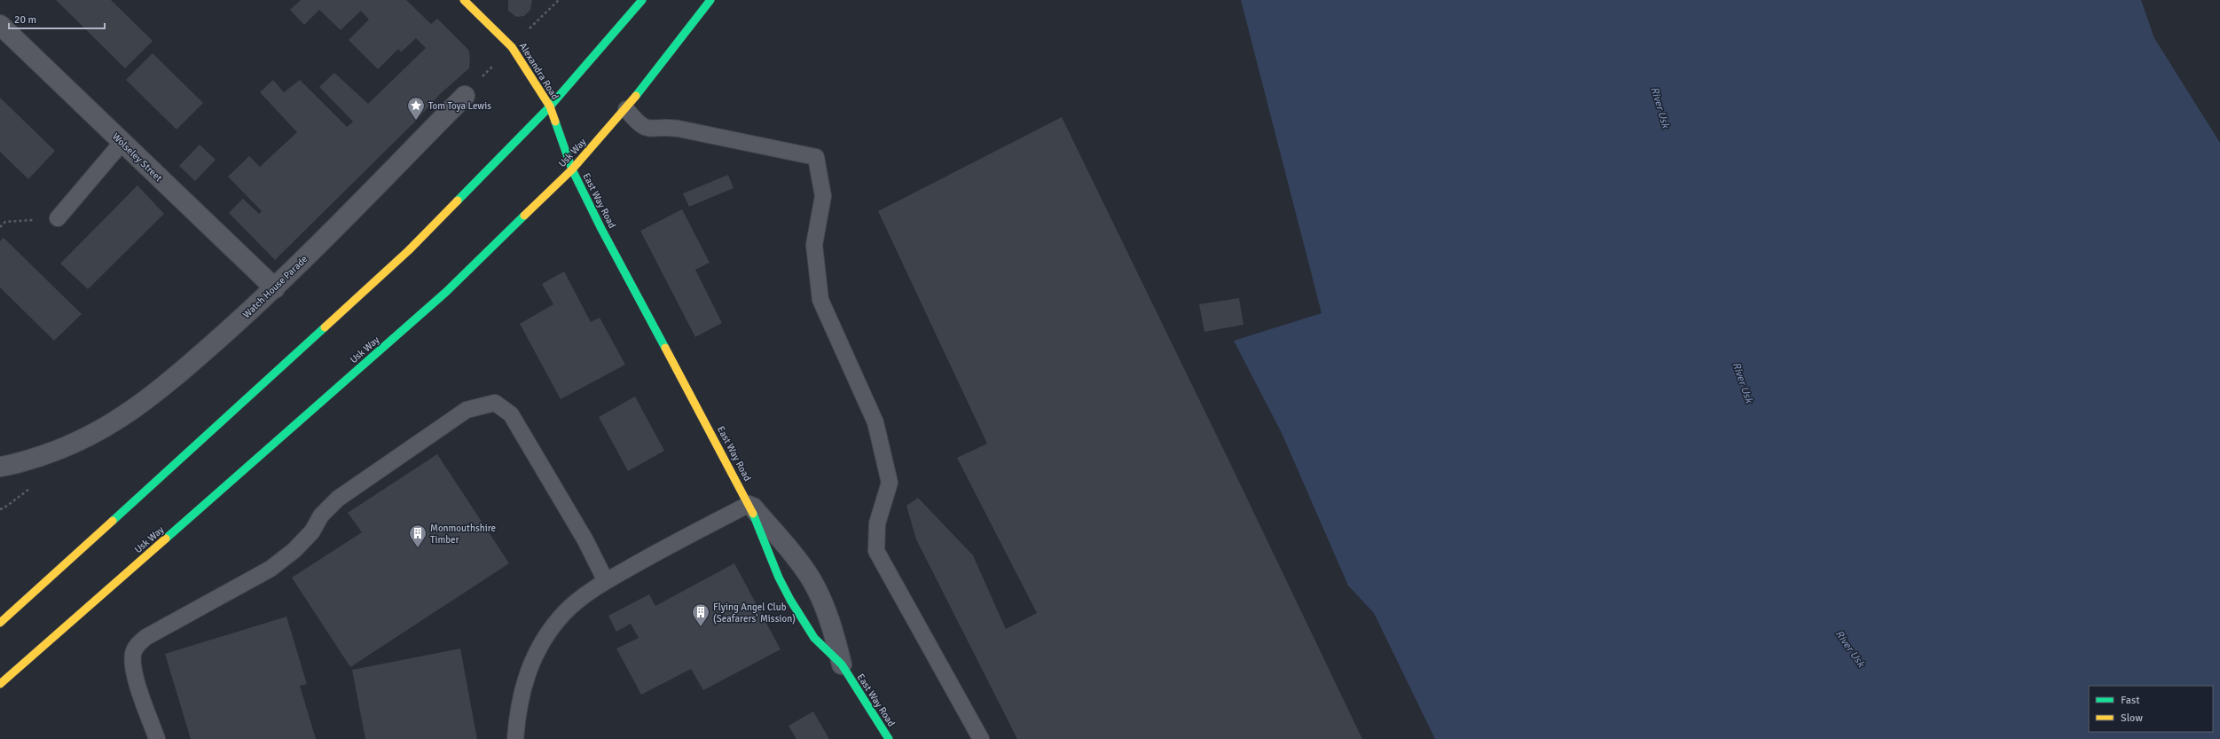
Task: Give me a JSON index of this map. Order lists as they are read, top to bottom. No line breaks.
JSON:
{"streets":{"main road":["Alexandra Road","Usk Way","East Way Road"],"street":["Wolseley Street","Watch House Parade"]},"crossings":[["Alexandra Road","Usk Way"],["Alexandra Road","East Way Road"],["Usk Way","East Way Road"],["Wolseley Street","Watch House Parade"]],"water":["River Usk"],"places":{"place":["Tom Toya Lewis"],"building":["Monmouthshire Timber","Flying Angel Club (Seafarers' Mission)"]},"legend":["Fast","Slow"],"scale_bar":"20 m"}
